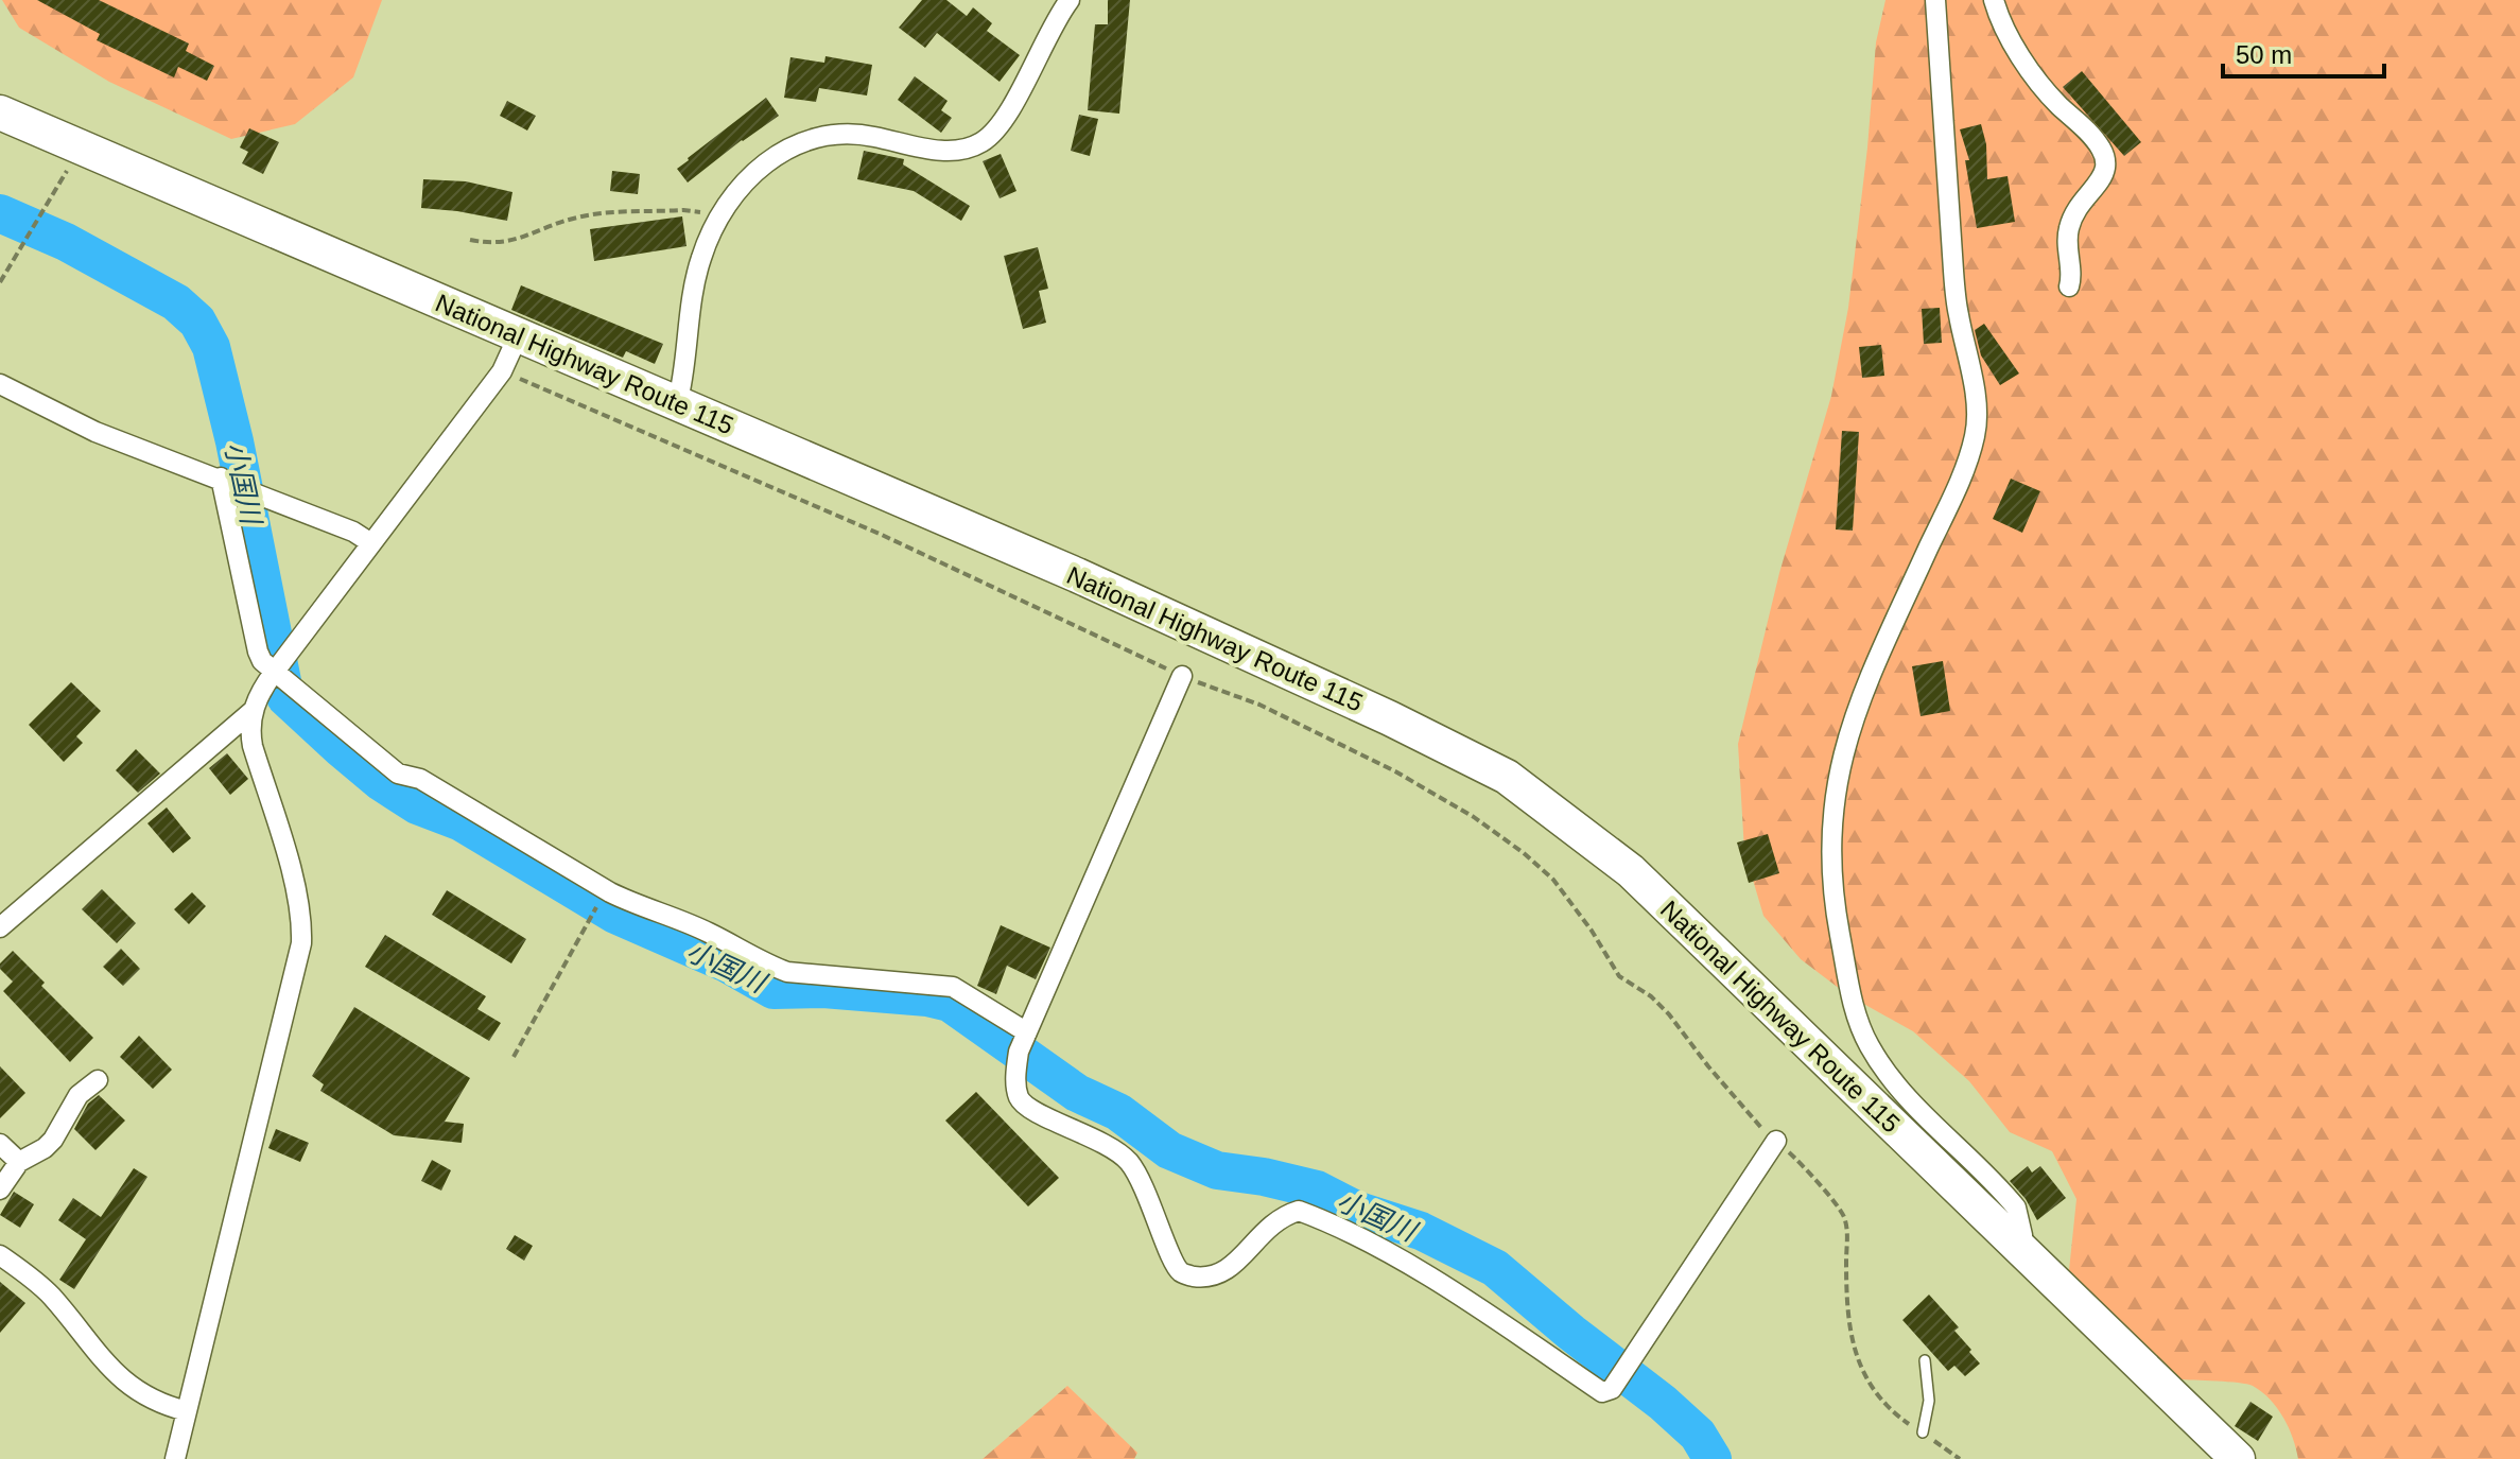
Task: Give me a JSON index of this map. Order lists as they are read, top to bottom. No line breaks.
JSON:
{"streets":{"highway":["National Highway Route 115"]},"water":["小国川"],"scale_bar":"50 m"}
